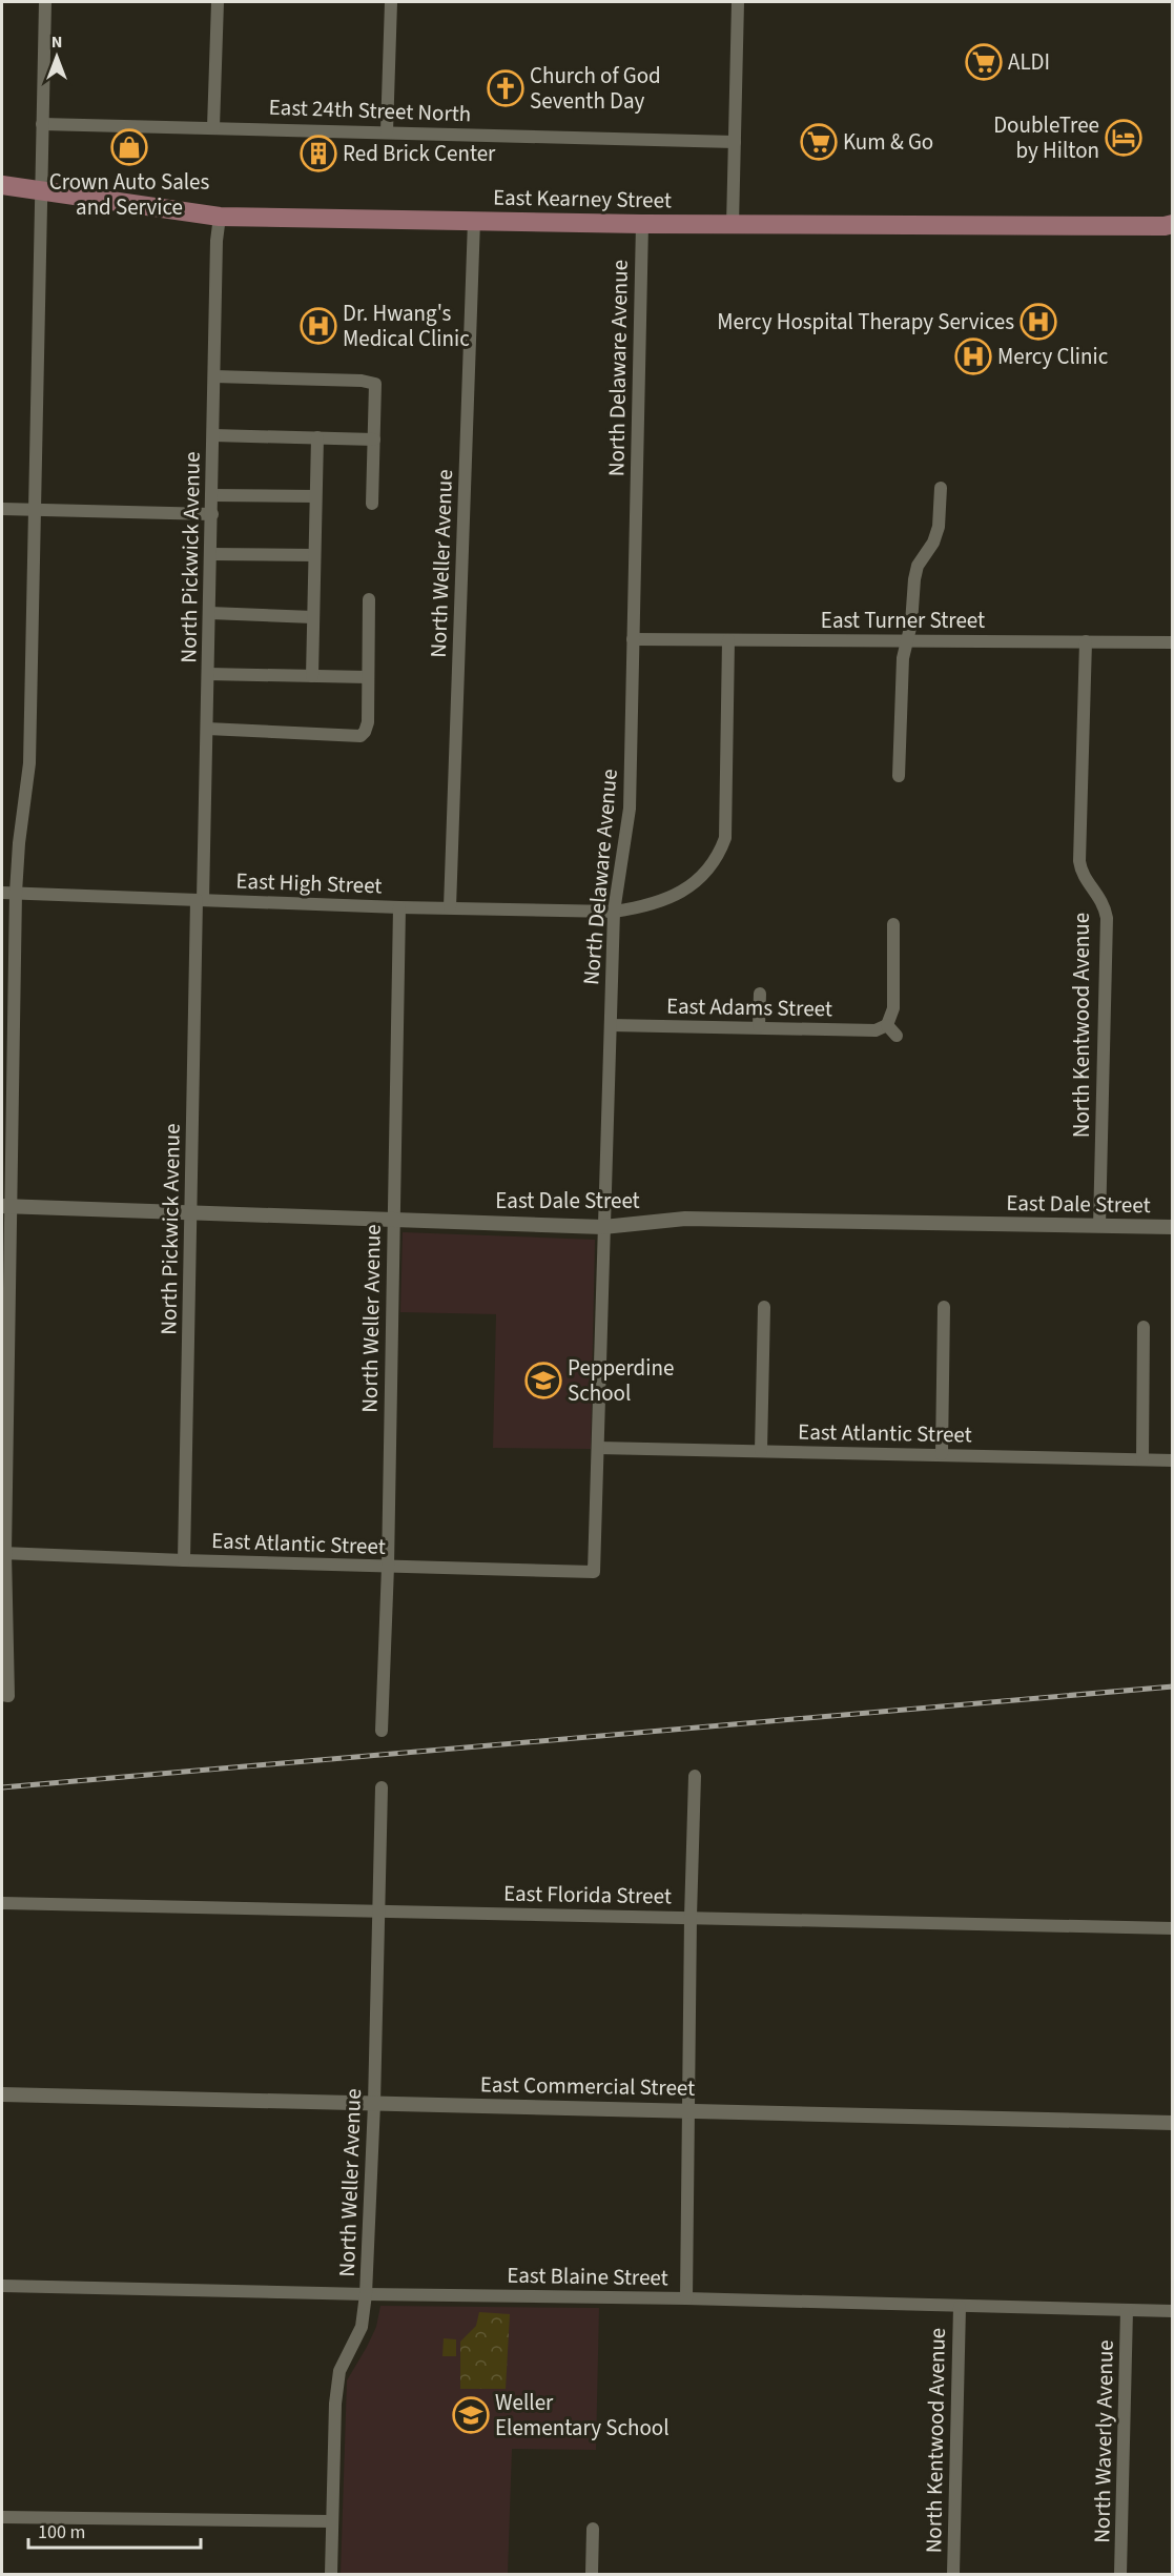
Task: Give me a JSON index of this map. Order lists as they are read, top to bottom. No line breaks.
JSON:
{"streets":{"main road":["East Kearney Street"],"street":["East 24th Street North","North Delaware Avenue","North Pickwick Avenue","North Weller Avenue","East Turner Street","East High Street","East Adams Street","North Kentwood Avenue","East Dale Street","East Atlantic Street","East Florida Street","East Commercial Street","East Blaine Street","North Waverly Avenue"]},"crossings":[["East Kearney Street","North Delaware Avenue"],["East Kearney Street","North Pickwick Avenue"],["East Kearney Street","North Weller Avenue"],["North Delaware Avenue","East Turner Street"],["North Delaware Avenue","East High Street"],["North Delaware Avenue","East Adams Street"],["North Delaware Avenue","East Dale Street"],["North Delaware Avenue","East Atlantic Street"],["North Pickwick Avenue","East High Street"],["North Pickwick Avenue","East Dale Street"],["North Pickwick Avenue","East Atlantic Street"],["North Weller Avenue","East High Street"],["North Weller Avenue","East Dale Street"],["North Weller Avenue","East Atlantic Street"],["North Weller Avenue","East Florida Street"],["North Weller Avenue","East Commercial Street"],["North Weller Avenue","East Blaine Street"],["East Turner Street","East High Street"],["East Turner Street","North Kentwood Avenue"],["North Kentwood Avenue","East Dale Street"],["North Kentwood Avenue","East Blaine Street"],["East Blaine Street","North Waverly Avenue"]],"places":{"supermarket":["ALDI","Kum & Go"],"church":["Church of God Seventh Day"],"hotel":["DoubleTree by Hilton"],"shop":["Crown Auto Sales and Service"],"building":["Red Brick Center"],"hospital":["Mercy Hospital Therapy Services","Dr. Hwang's Medical Clinic","Mercy Clinic"],"school or university":["Pepperdine School","Weller Elementary School"]},"scale_bar":"100 m","north":"top"}
